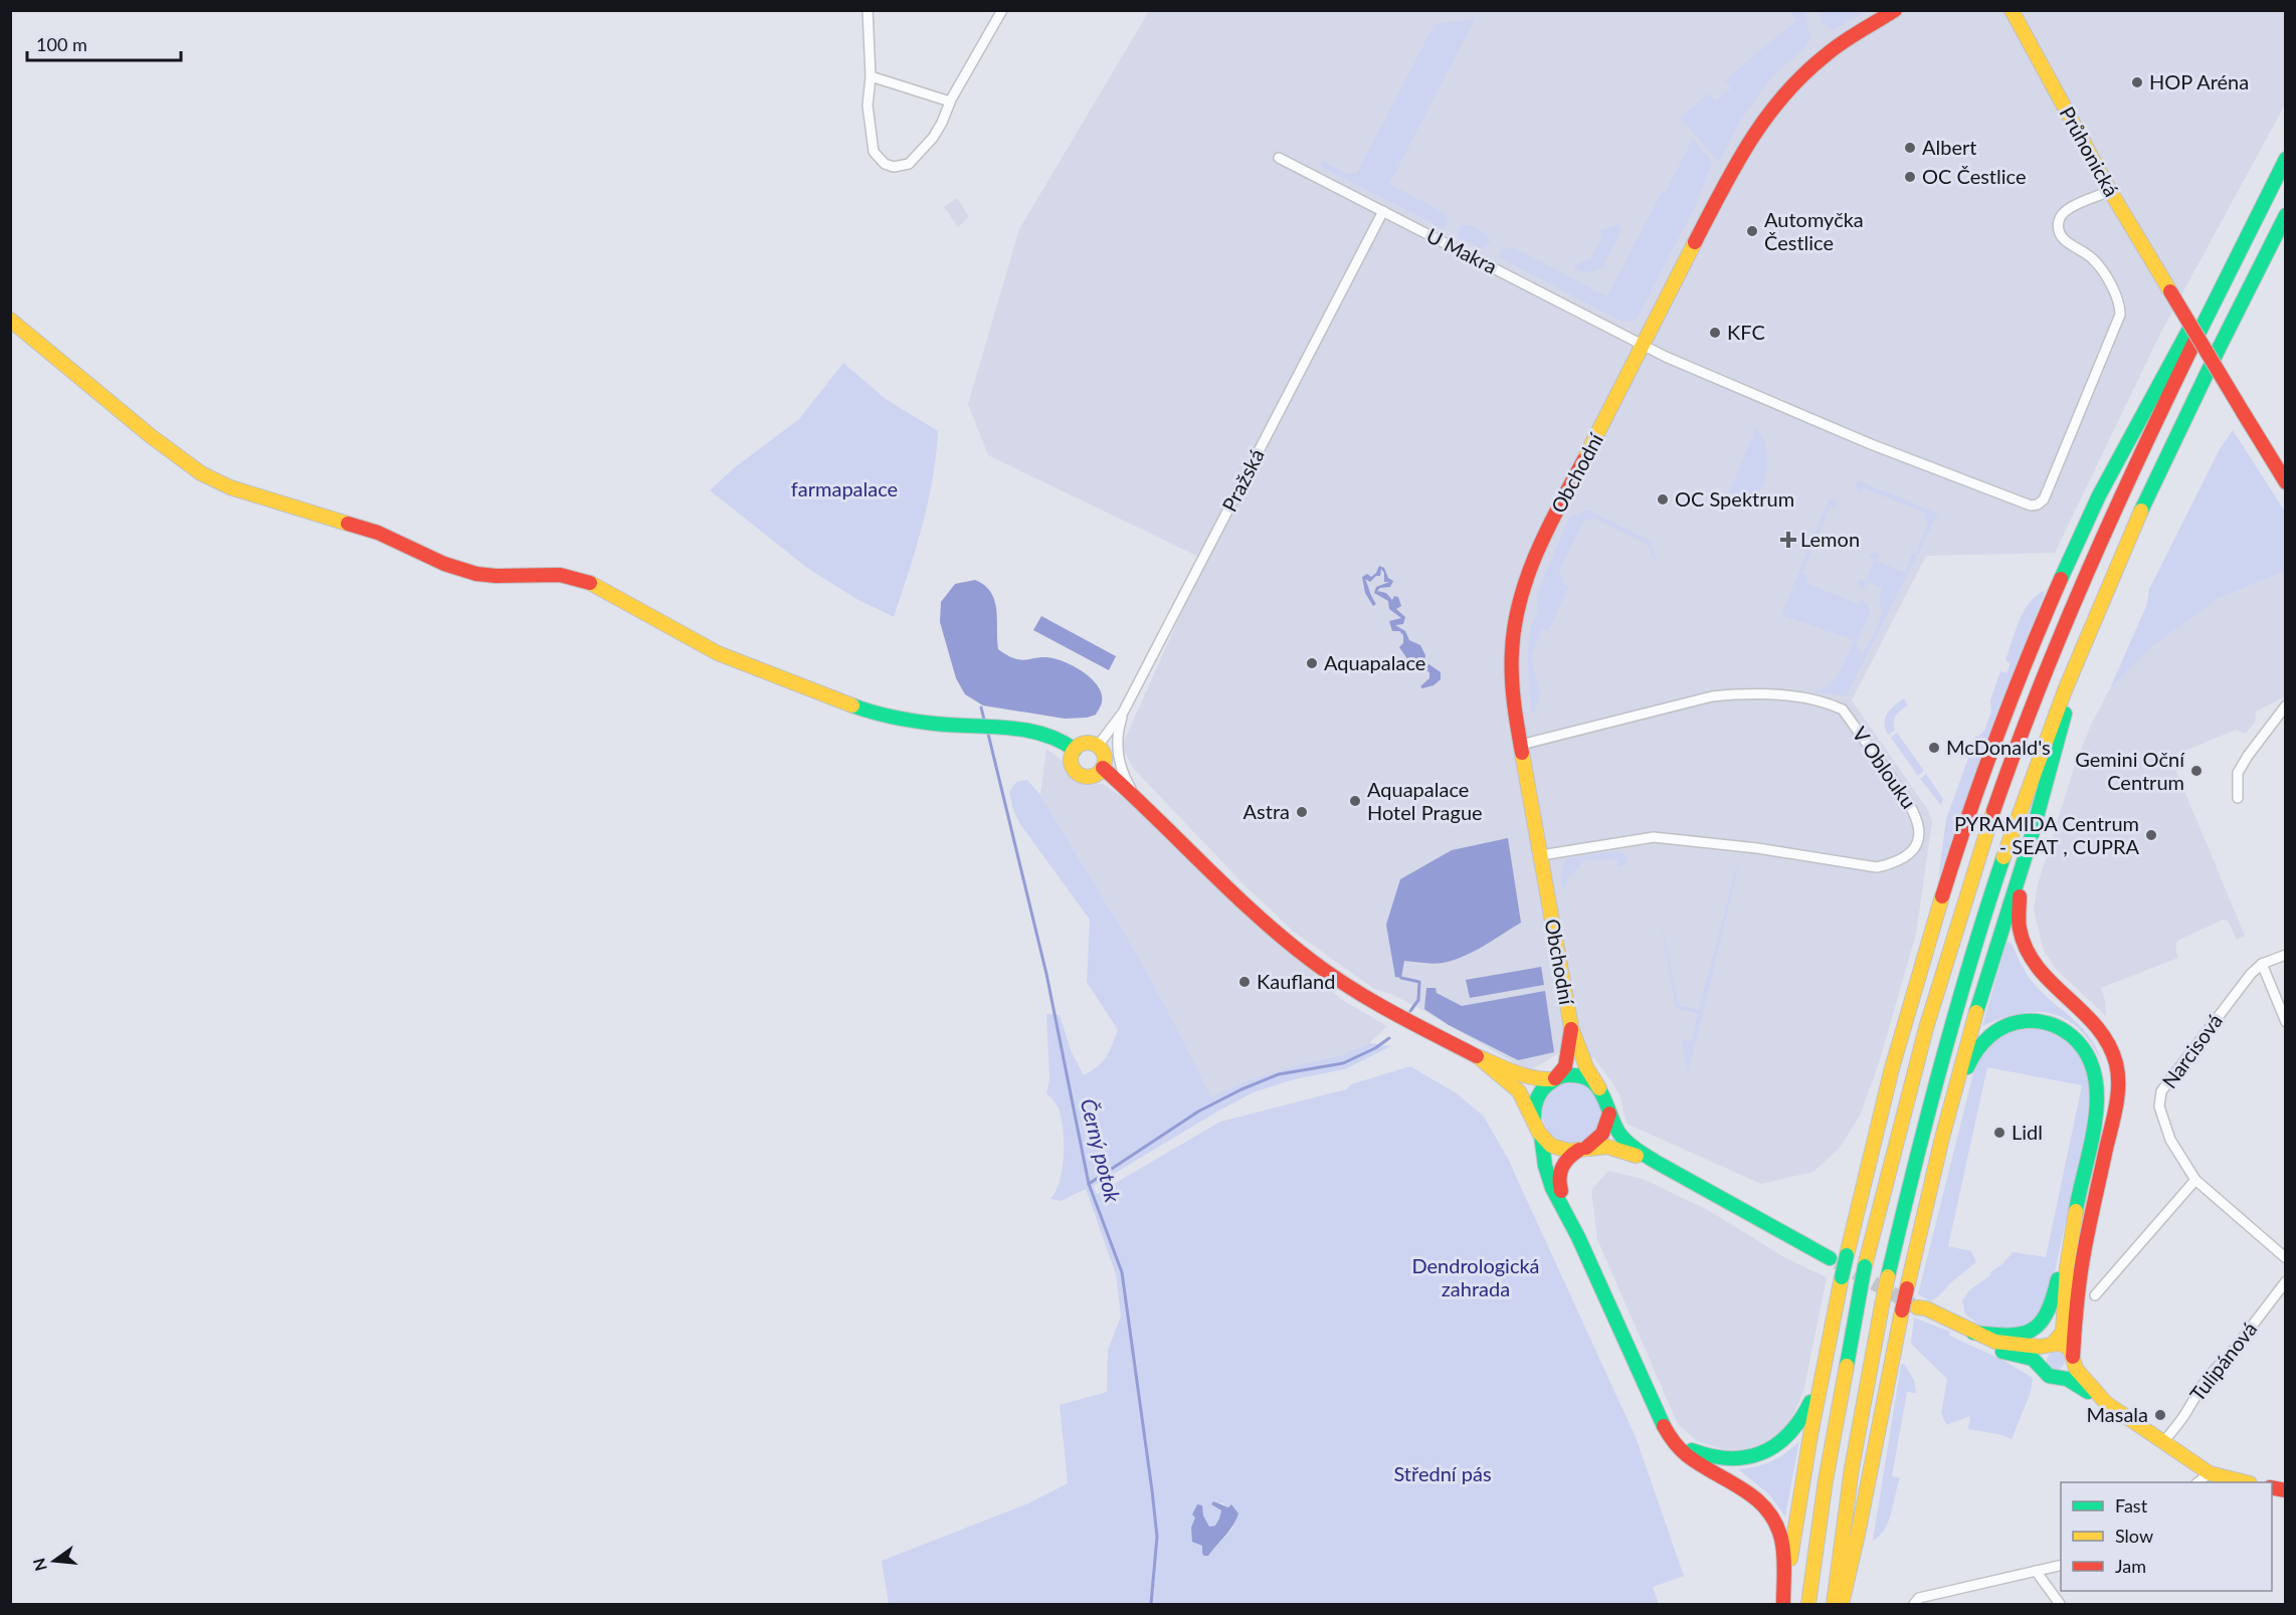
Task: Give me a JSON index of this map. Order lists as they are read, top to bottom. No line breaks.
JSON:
{"streets":{"main road":["Průhonická","Obchodní"],"street":["U Makra","Pražská","V Oblouku","Narcisová","Tulipánová"]},"crossings":[["Průhonická","U Makra"],["U Makra","Obchodní"],["U Makra","Pražská"],["Obchodní","V Oblouku"]],"water":["Černý potok"],"parks":["farmapalace","Dendrologická zahrada","Střední pás"],"places":{"other":["HOP Aréna","Albert","OC Čestlice","Automyčka Čestlice","KFC","OC Spektrum","Aquapalace","McDonald's","Gemini Oční Centrum","Aquapalace Hotel Prague","Astra","PYRAMIDA Centrum - SEAT , CUPRA","Kaufland","Lidl","Masala"],"health":["Lemon"]},"legend":["Fast","Slow","Jam"],"scale_bar":"100 m","north":"left"}
